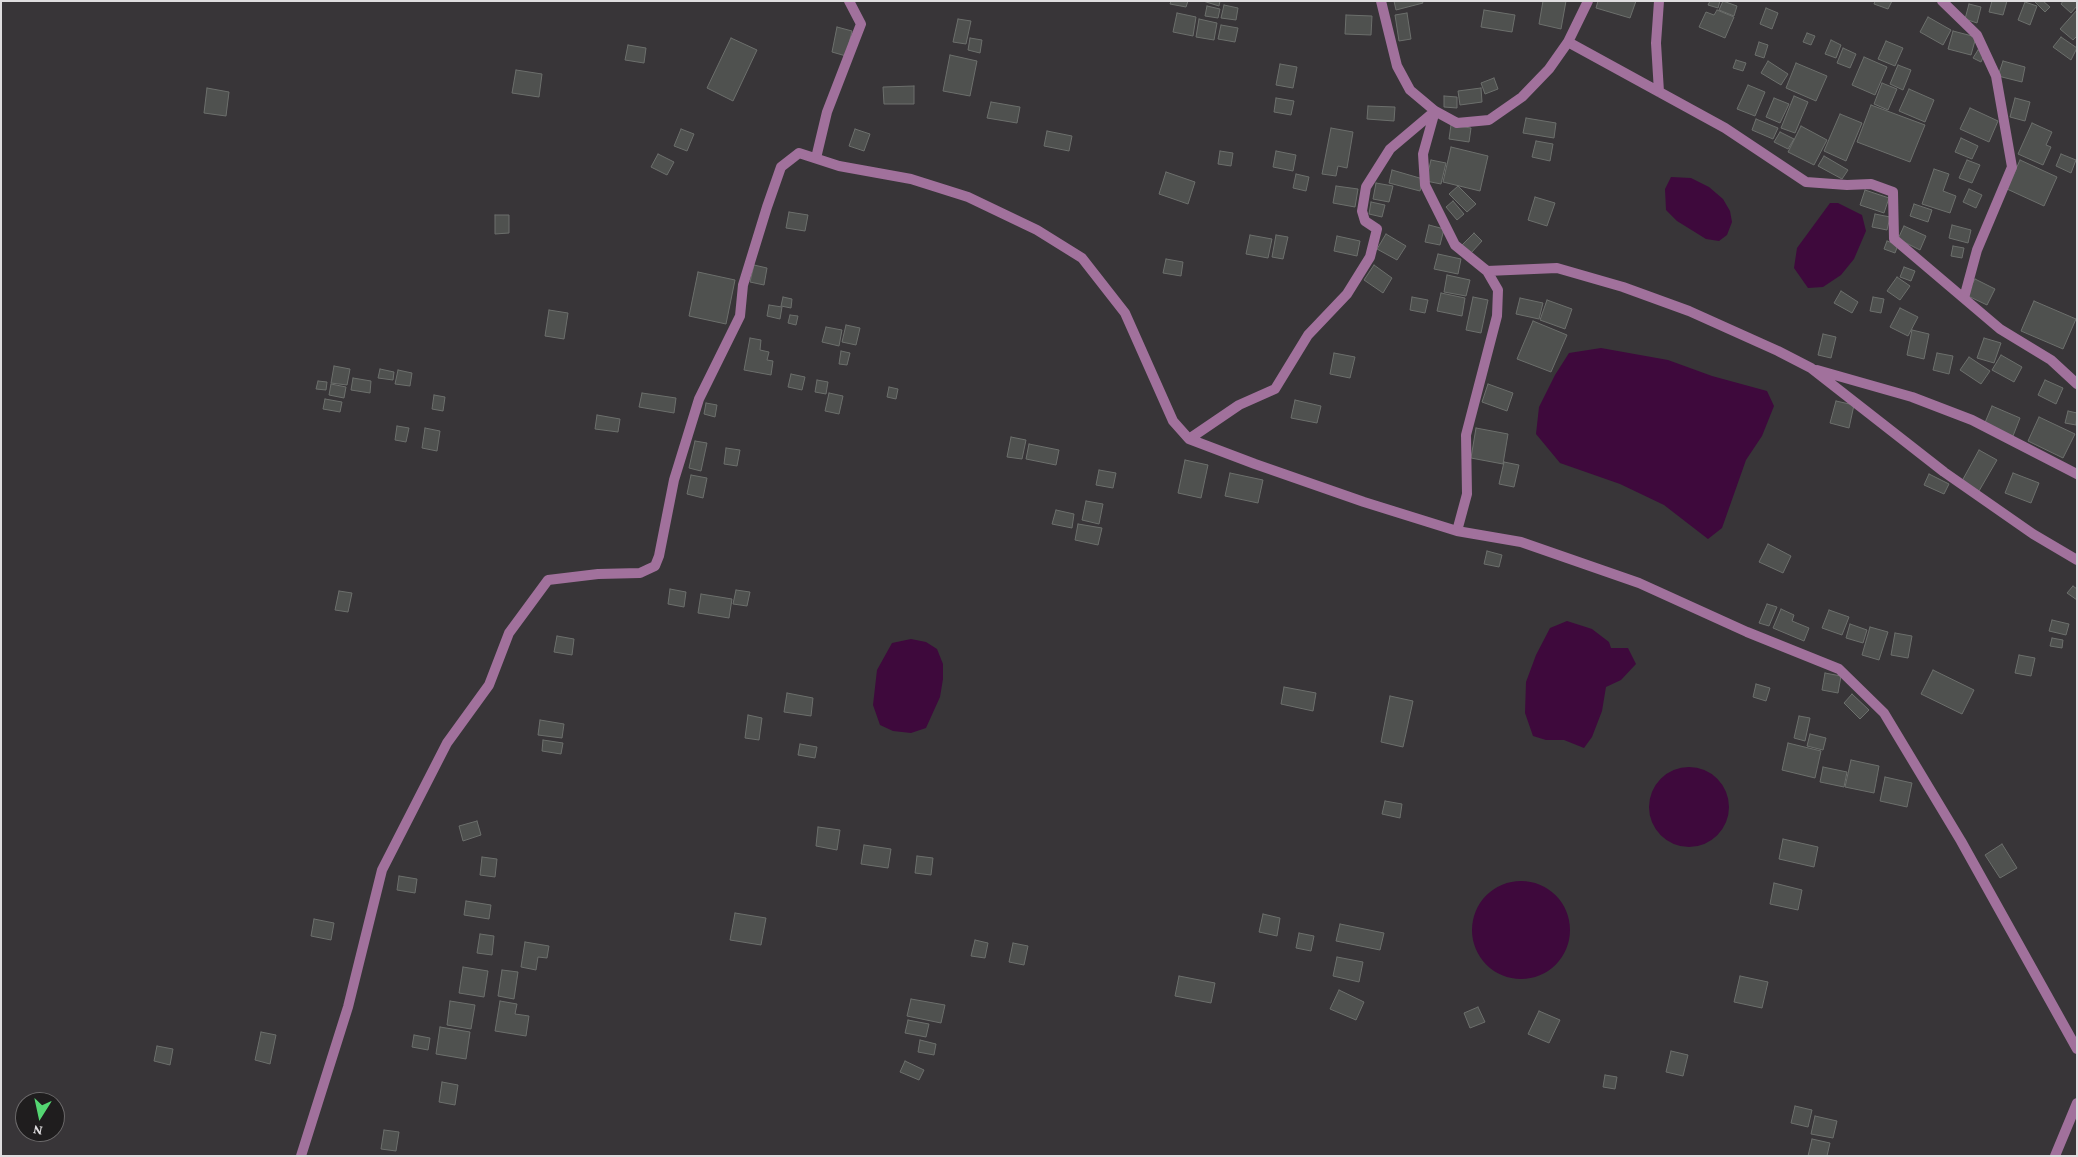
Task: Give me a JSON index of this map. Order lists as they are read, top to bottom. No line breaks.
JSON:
{"north":"bottom"}
